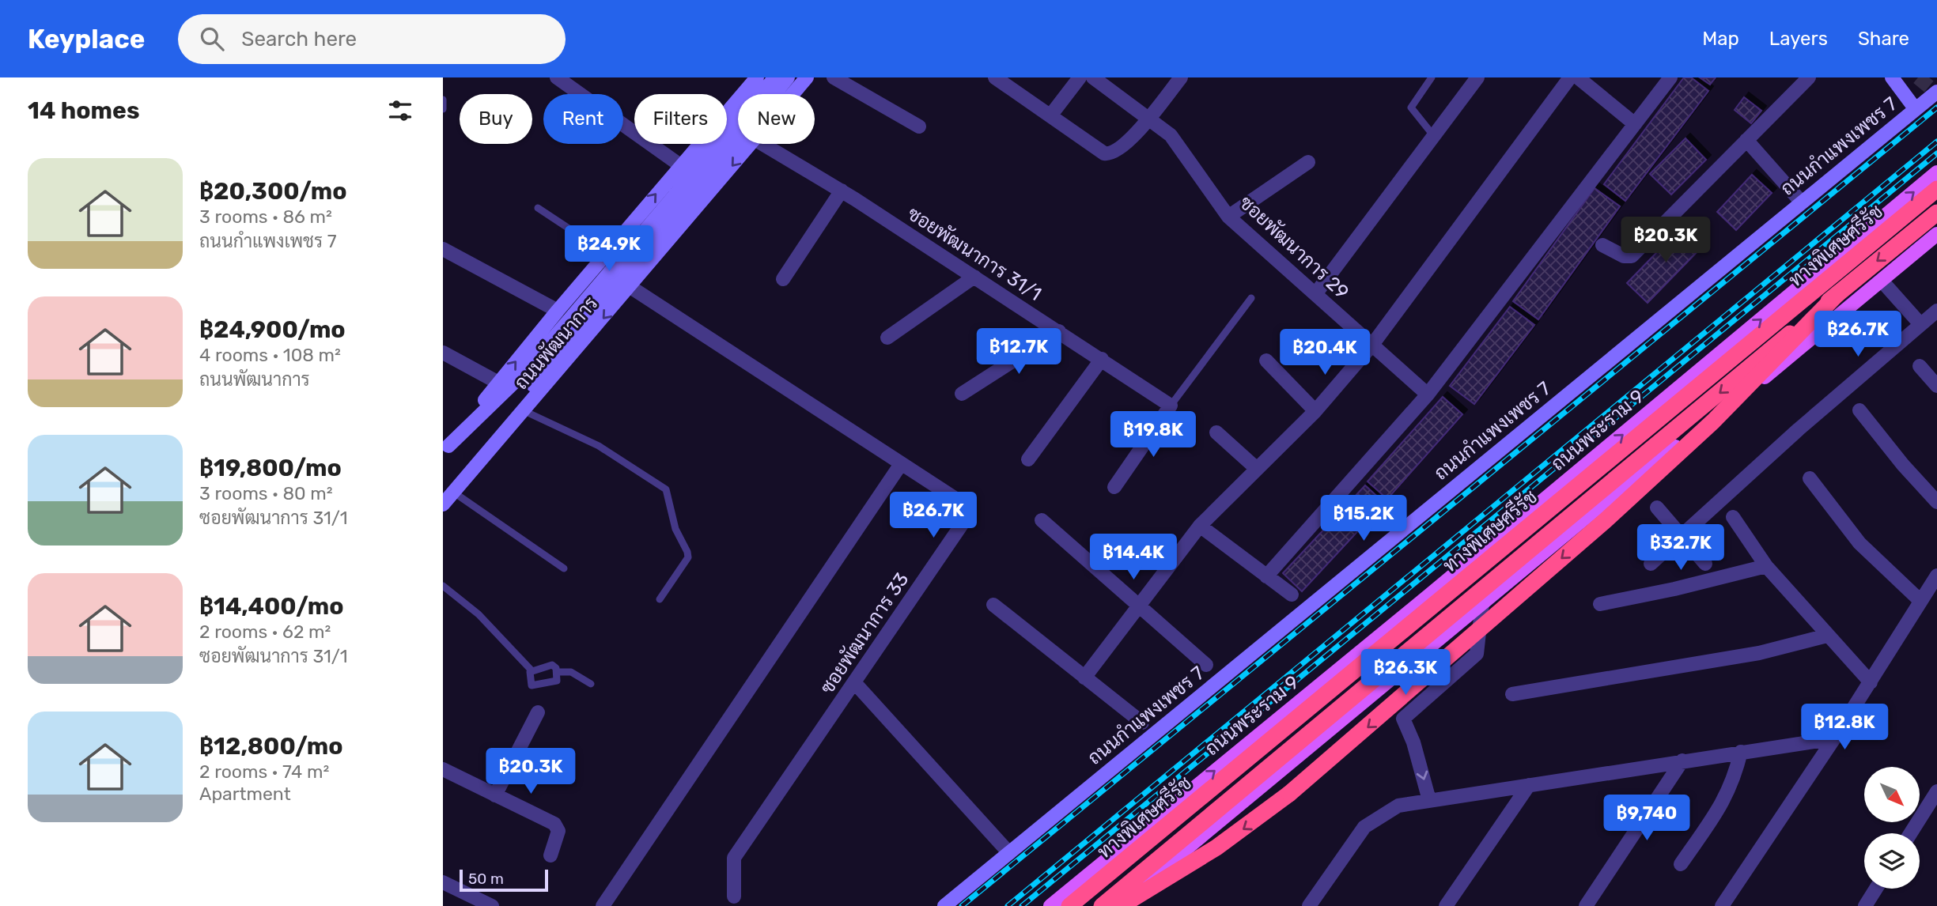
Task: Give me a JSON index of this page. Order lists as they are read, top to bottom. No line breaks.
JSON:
{"streets":{"highway":["ทางพิเศษศรีรัช"],"main road":["ถนนกำแพงเพชร 7","ถนนพัฒนาการ","ถนนพระราม 9"],"street":["ซอยพัฒนาการ 29","ซอยพัฒนาการ 31/1","ซอยพัฒนาการ 33"]},"crossings":[["ถนนพัฒนาการ","ซอยพัฒนาการ 33"]],"scale_bar":"50 m","north":"bottom right","page":{"header":"Keyplace","search":"Search here","nav":["Map","Layers","Share"],"heading":"14 homes","chip":["Buy","Rent","Filters","New"],"list":[{"name":"฿20,300/mo","note":"3 rooms · 86 m² · ถนนกำแพงเพชร 7"},{"name":"฿24,900/mo","note":"4 rooms · 108 m² · ถนนพัฒนาการ"},{"name":"฿19,800/mo","note":"3 rooms · 80 m² · ซอยพัฒนาการ 31/1"},{"name":"฿14,400/mo","note":"2 rooms · 62 m² · ซอยพัฒนาการ 31/1"},{"name":"฿12,800/mo","note":"2 rooms · 74 m² · Apartment"}],"price":["฿20.3K","฿24.9K","฿26.7K","฿12.7K","฿20.4K","฿19.8K","฿26.7K","฿15.2K","฿32.7K","฿14.4K","฿26.3K","฿12.8K","฿20.3K","฿9,740"],"scale":"50 m"}}
